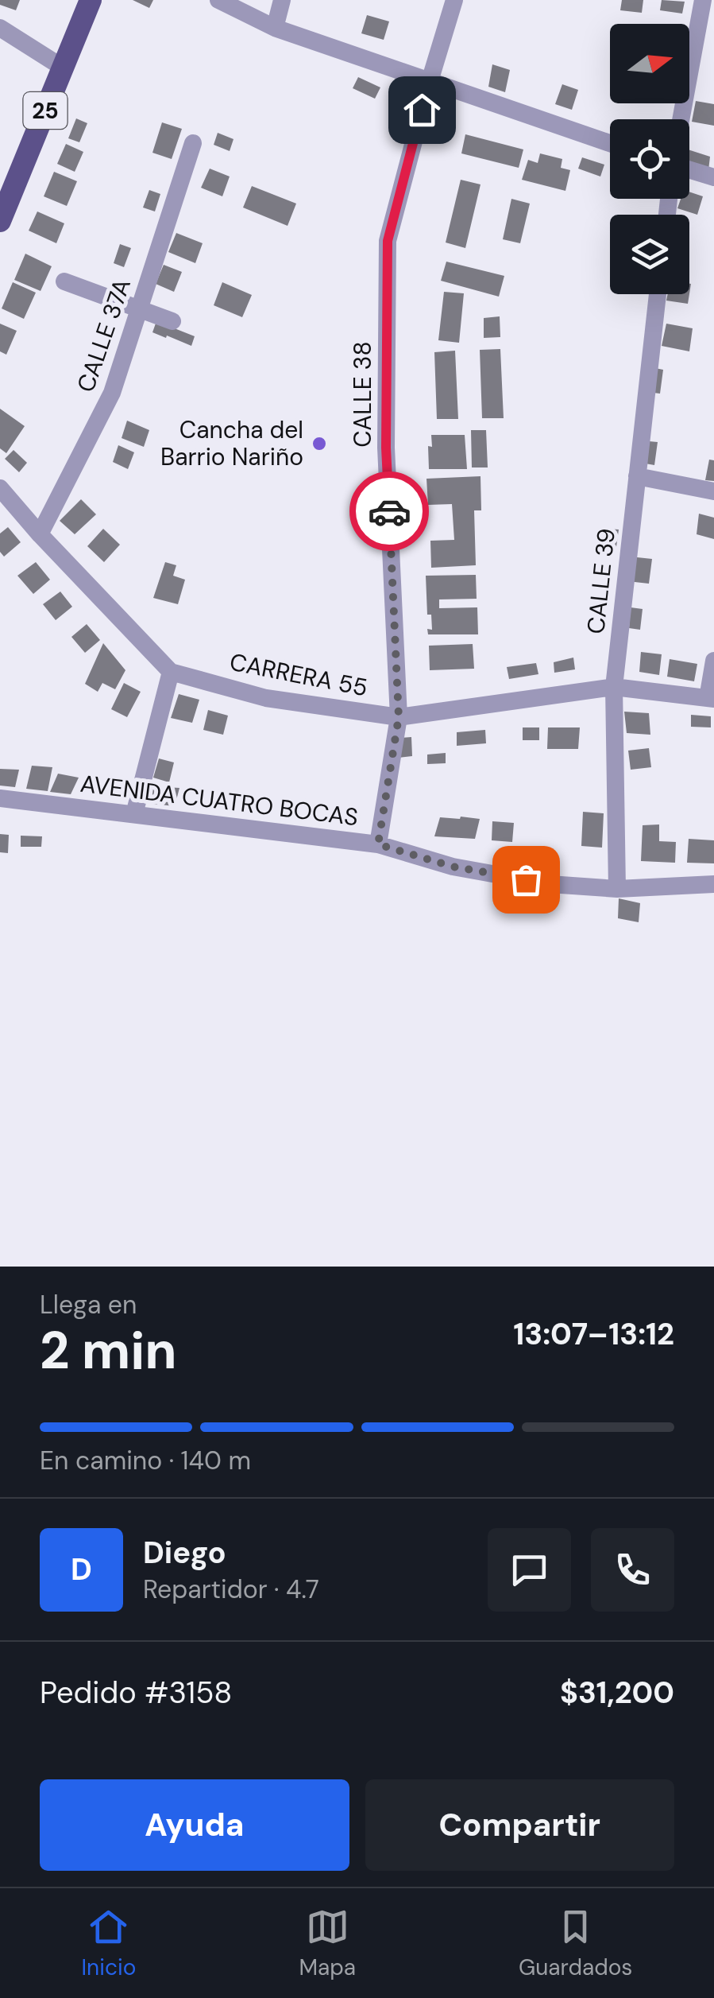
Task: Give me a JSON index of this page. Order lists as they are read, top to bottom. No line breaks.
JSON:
{"streets":{"main road":["25"],"street":["CALLE 37A","CALLE 38","CALLE 39","CARRERA 55","AVENIDA CUATRO BOCAS"]},"crossings":[["CALLE 38","CARRERA 55"],["CALLE 38","AVENIDA CUATRO BOCAS"],["CALLE 39","CARRERA 55"],["CALLE 39","AVENIDA CUATRO BOCAS"]],"places":["Cancha del Barrio Nariño"],"north":"right","page":{"heading":["2 min","Llega en","13:07–13:12"],"panel":["Diego","Repartidor · 4.7","Pedido #3158","$31,200"],"bar":"En camino · 140 m","round":"D","buttons":["Ayuda","Compartir"],"tabs":["Inicio","Mapa","Guardados"]}}
